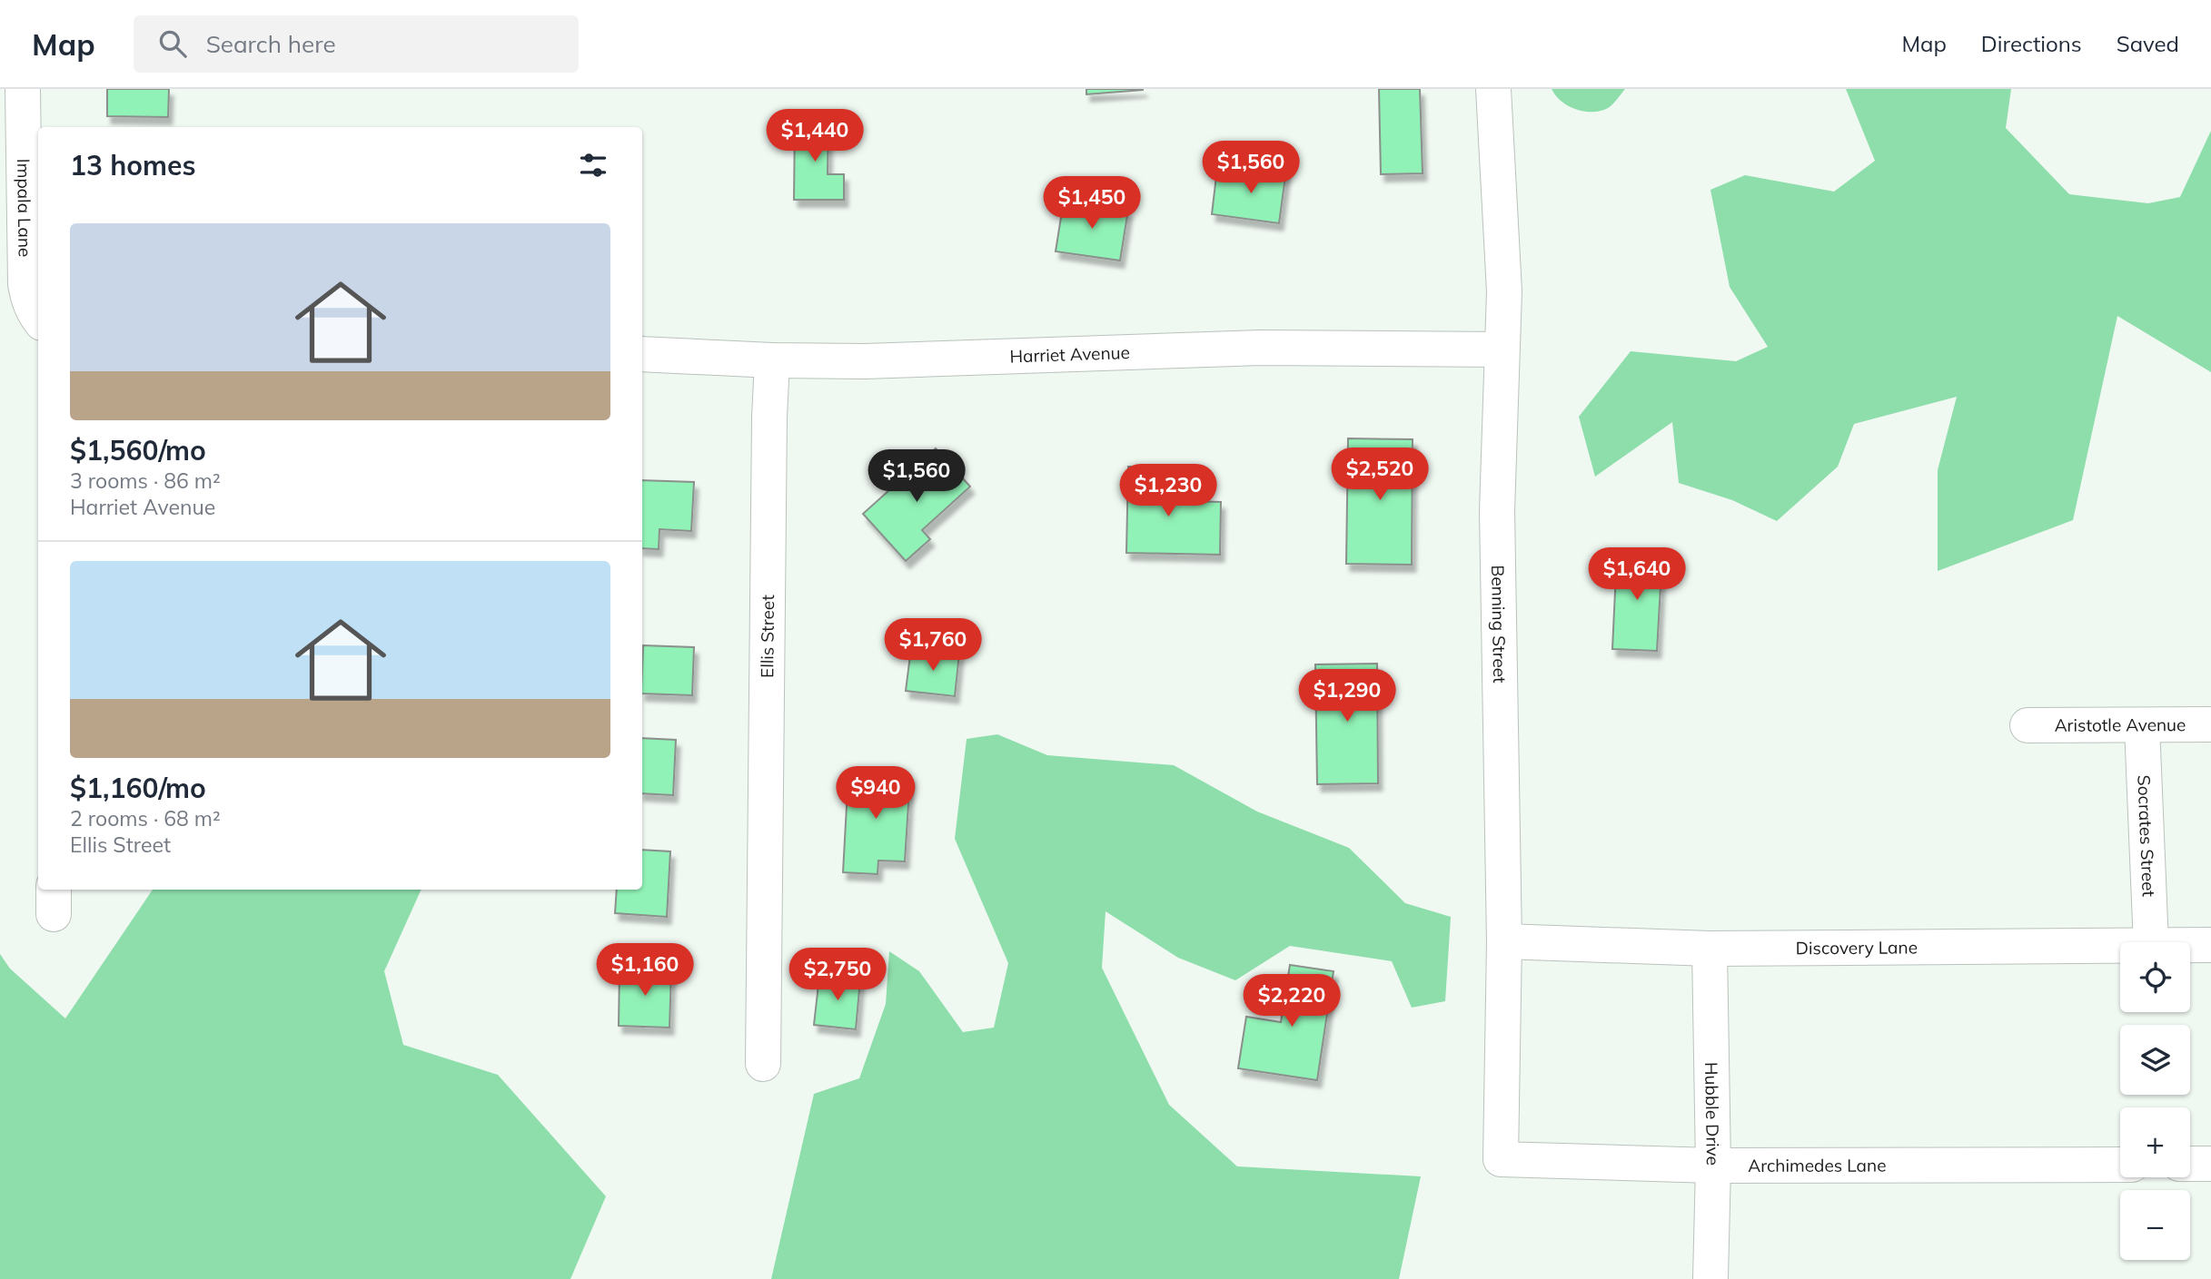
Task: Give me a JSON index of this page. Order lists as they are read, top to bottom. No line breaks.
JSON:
{"streets":{"street":["Impala Lane","Harriet Avenue","Benning Street","Ellis Street","Aristotle Avenue","Socrates Street","Discovery Lane","Hubble Drive","Archimedes Lane"]},"crossings":[["Harriet Avenue","Benning Street"],["Harriet Avenue","Ellis Street"],["Benning Street","Discovery Lane"],["Benning Street","Archimedes Lane"],["Aristotle Avenue","Socrates Street"],["Discovery Lane","Hubble Drive"],["Hubble Drive","Archimedes Lane"]],"page":{"header":"Map","search":"Search here","nav":["Map","Directions","Saved"],"price":["$1,440","$1,560","$1,450","$2,520","$1,560","$1,230","$1,640","$1,760","$1,290","$940","$1,160","$2,750","$2,220"],"heading":"13 homes","list":[{"name":"$1,560/mo","note":"3 rooms · 86 m² · Harriet Avenue"},{"name":"$1,160/mo","note":"2 rooms · 68 m² · Ellis Street"}],"map_buttons":["+","−"]}}
